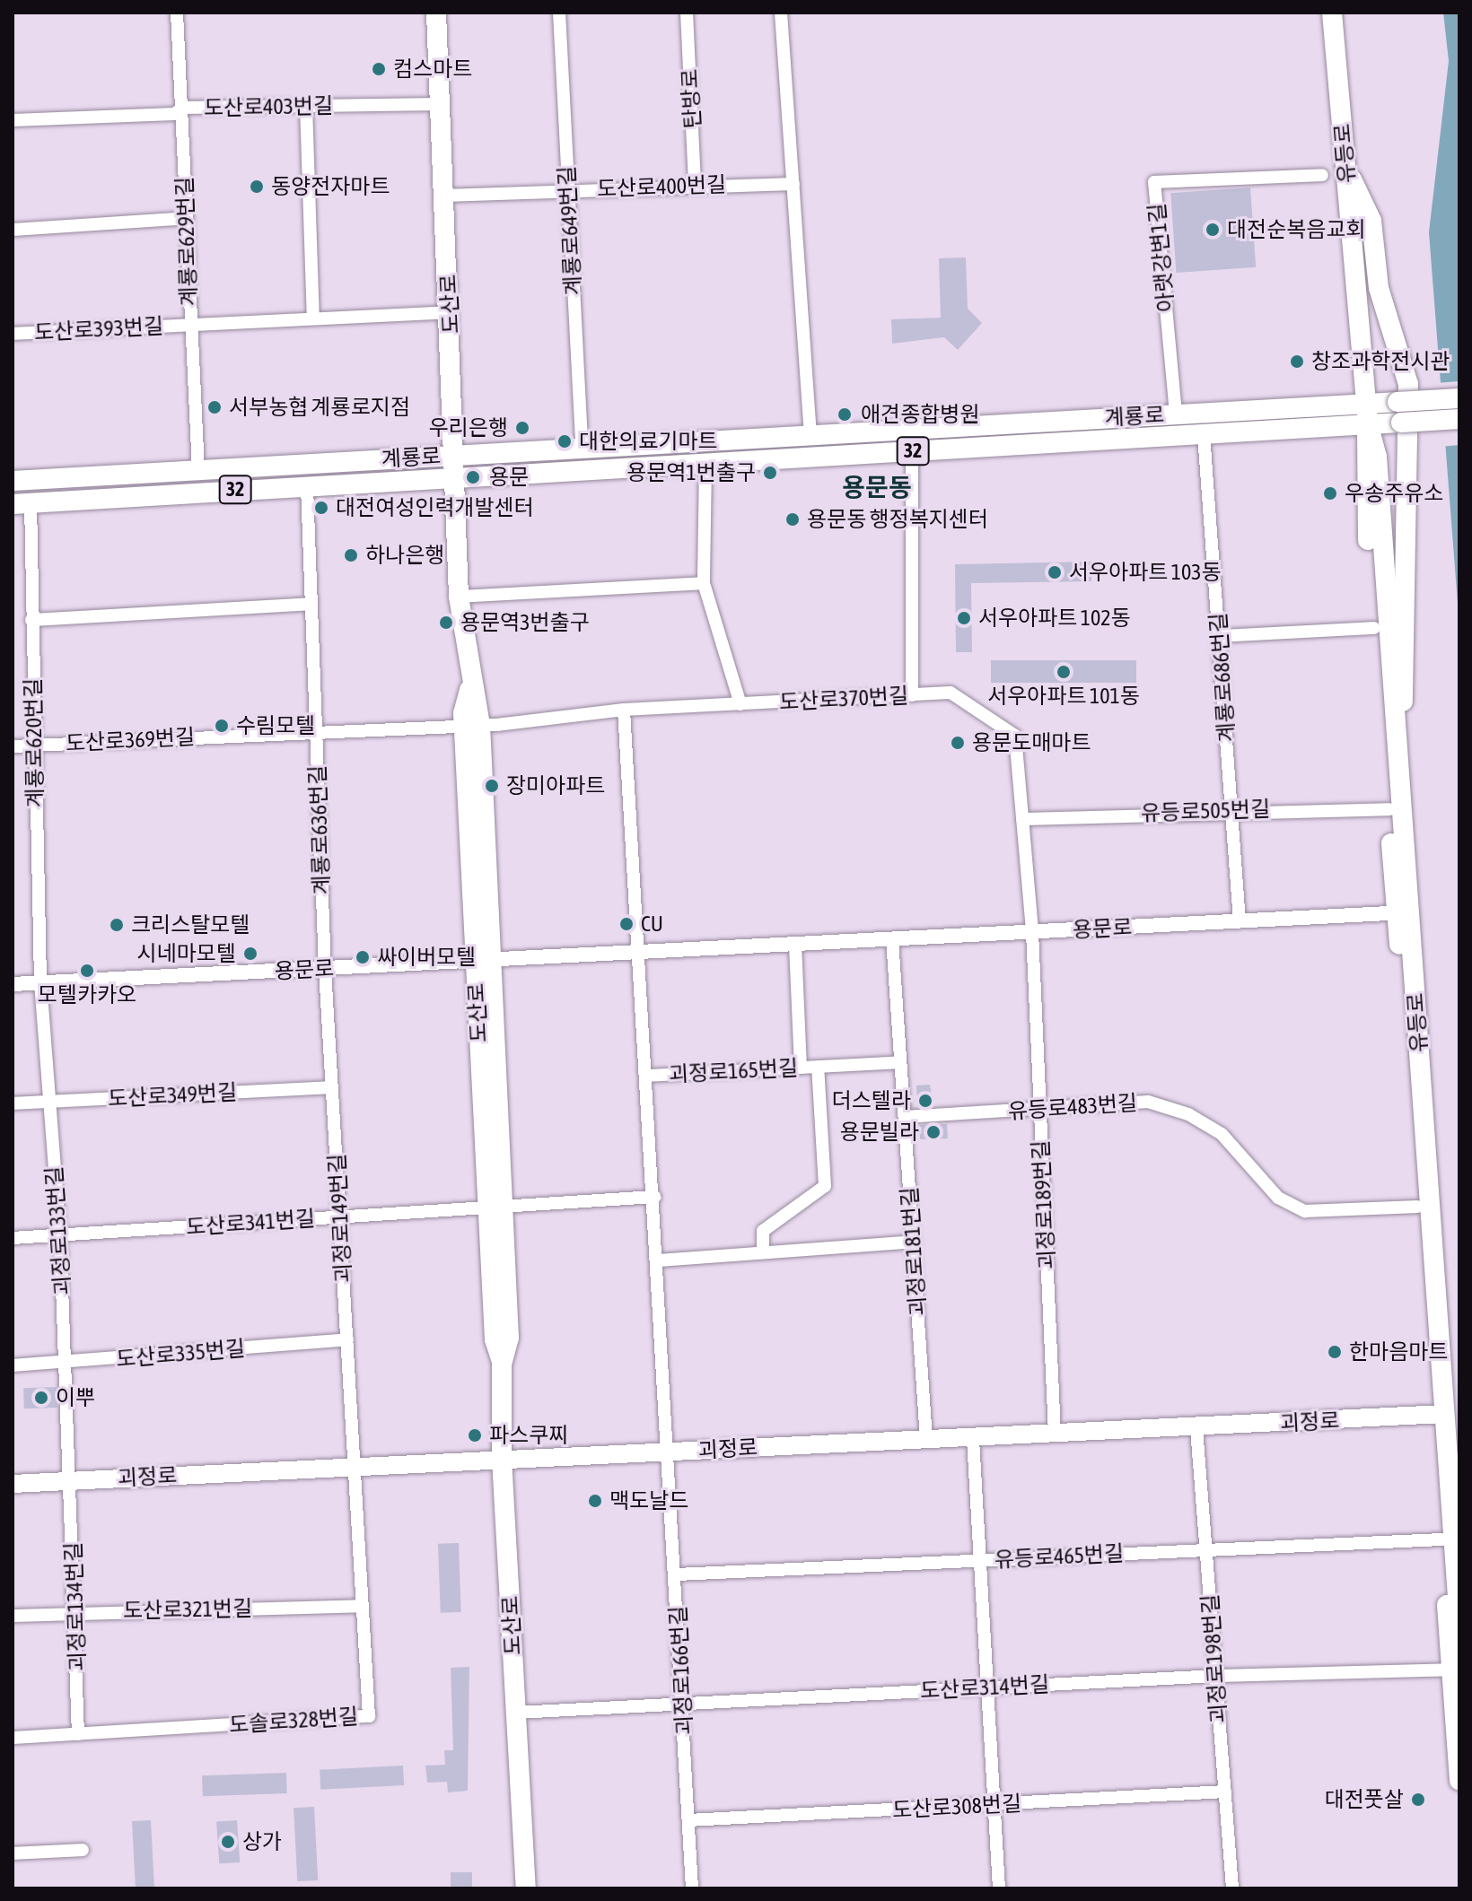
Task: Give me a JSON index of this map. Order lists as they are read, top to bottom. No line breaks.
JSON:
{"streets":{"main road":["유등로","도산로","계룡로","32","괴정로"],"street":["탄방로","도산로403번길","도산로400번길","계룡로649번길","계룡로629번길","아랫강변1길","도산로393번길","계룡로686번길","도산로370번길","도산로369번길","계룡로620번길","유등로505번길","계룡로636번길","용문로","괴정로165번길","도산로349번길","유등로483번길","괴정로189번길","괴정로149번길","도산로341번길","괴정로133번길","괴정로181번길","도산로335번길","유등로465번길","괴정로134번길","도산로321번길","괴정로198번길","괴정로166번길","도산로314번길","도솔로328번길","도산로308번길"]},"crossings":[["탄방로","도산로400번길"],["도산로403번길","계룡로629번길"],["도산로403번길","도산로"],["유등로","계룡로"],["유등로","유등로505번길"],["유등로","용문로"],["유등로","유등로483번길"],["유등로","괴정로"],["유등로","유등로465번길"],["유등로","도산로314번길"],["도산로400번길","계룡로649번길"],["도산로400번길","도산로"],["계룡로649번길","계룡로"],["계룡로629번길","도산로393번길"],["계룡로629번길","계룡로"],["아랫강변1길","계룡로"],["도산로","도산로393번길"],["도산로","계룡로"],["도산로","도산로370번길"],["도산로","도산로369번길"],["도산로","용문로"],["도산로","도산로341번길"],["도산로","괴정로"],["도산로","도산로314번길"],["계룡로","계룡로686번길"],["계룡로","계룡로620번길"],["계룡로","계룡로636번길"],["계룡로686번길","유등로505번길"],["계룡로686번길","용문로"],["도산로370번길","도산로369번길"],["도산로370번길","유등로505번길"],["도산로370번길","용문로"],["도산로370번길","괴정로189번길"],["도산로369번길","계룡로620번길"],["도산로369번길","계룡로636번길"],["계룡로620번길","용문로"],["계룡로620번길","괴정로133번길"],["계룡로636번길","용문로"],["계룡로636번길","괴정로149번길"],["용문로","괴정로165번길"],["용문로","괴정로189번길"],["용문로","괴정로149번길"],["용문로","괴정로133번길"],["용문로","괴정로181번길"],["괴정로165번길","괴정로"],["괴정로165번길","괴정로166번길"],["도산로349번길","괴정로149번길"],["도산로349번길","괴정로133번길"],["유등로483번길","괴정로189번길"],["유등로483번길","괴정로181번길"],["괴정로189번길","괴정로"],["괴정로149번길","도산로341번길"],["괴정로149번길","도산로335번길"],["괴정로149번길","괴정로"],["괴정로149번길","도솔로328번길"],["도산로341번길","괴정로133번길"],["괴정로133번길","도산로335번길"],["괴정로133번길","괴정로"],["괴정로133번길","괴정로134번길"],["괴정로181번길","괴정로"],["괴정로","괴정로134번길"],["괴정로","괴정로198번길"],["괴정로","괴정로166번길"],["괴정로","도솔로328번길"],["유등로465번길","괴정로198번길"],["유등로465번길","괴정로166번길"],["괴정로134번길","도산로321번길"],["괴정로134번길","도솔로328번길"],["도산로321번길","도솔로328번길"],["괴정로198번길","도산로314번길"],["괴정로198번길","도산로308번길"],["괴정로166번길","도산로314번길"],["괴정로166번길","도산로308번길"]],"districts":["용문동"],"places":["컴스마트","동양전자마트","대전순복음교회","창조과학전시관","서부농협 계룡로지점","애견종합병원","우리은행","대한의료기마트","용문역1번출구","용문","우송주유소","대전여성인력개발센터","용문동 행정복지센터","하나은행","서우아파트 103동","서우아파트 102동","용문역3번출구","서우아파트 101동","수림모텔","용문도매마트","장미아파트","CU","크리스탈모텔","시네마모텔","싸이버모텔","모텔카카오","더스텔라","용문빌라","한마음마트","이뿌","파스쿠찌","맥도날드","대전풋살","상가"]}
